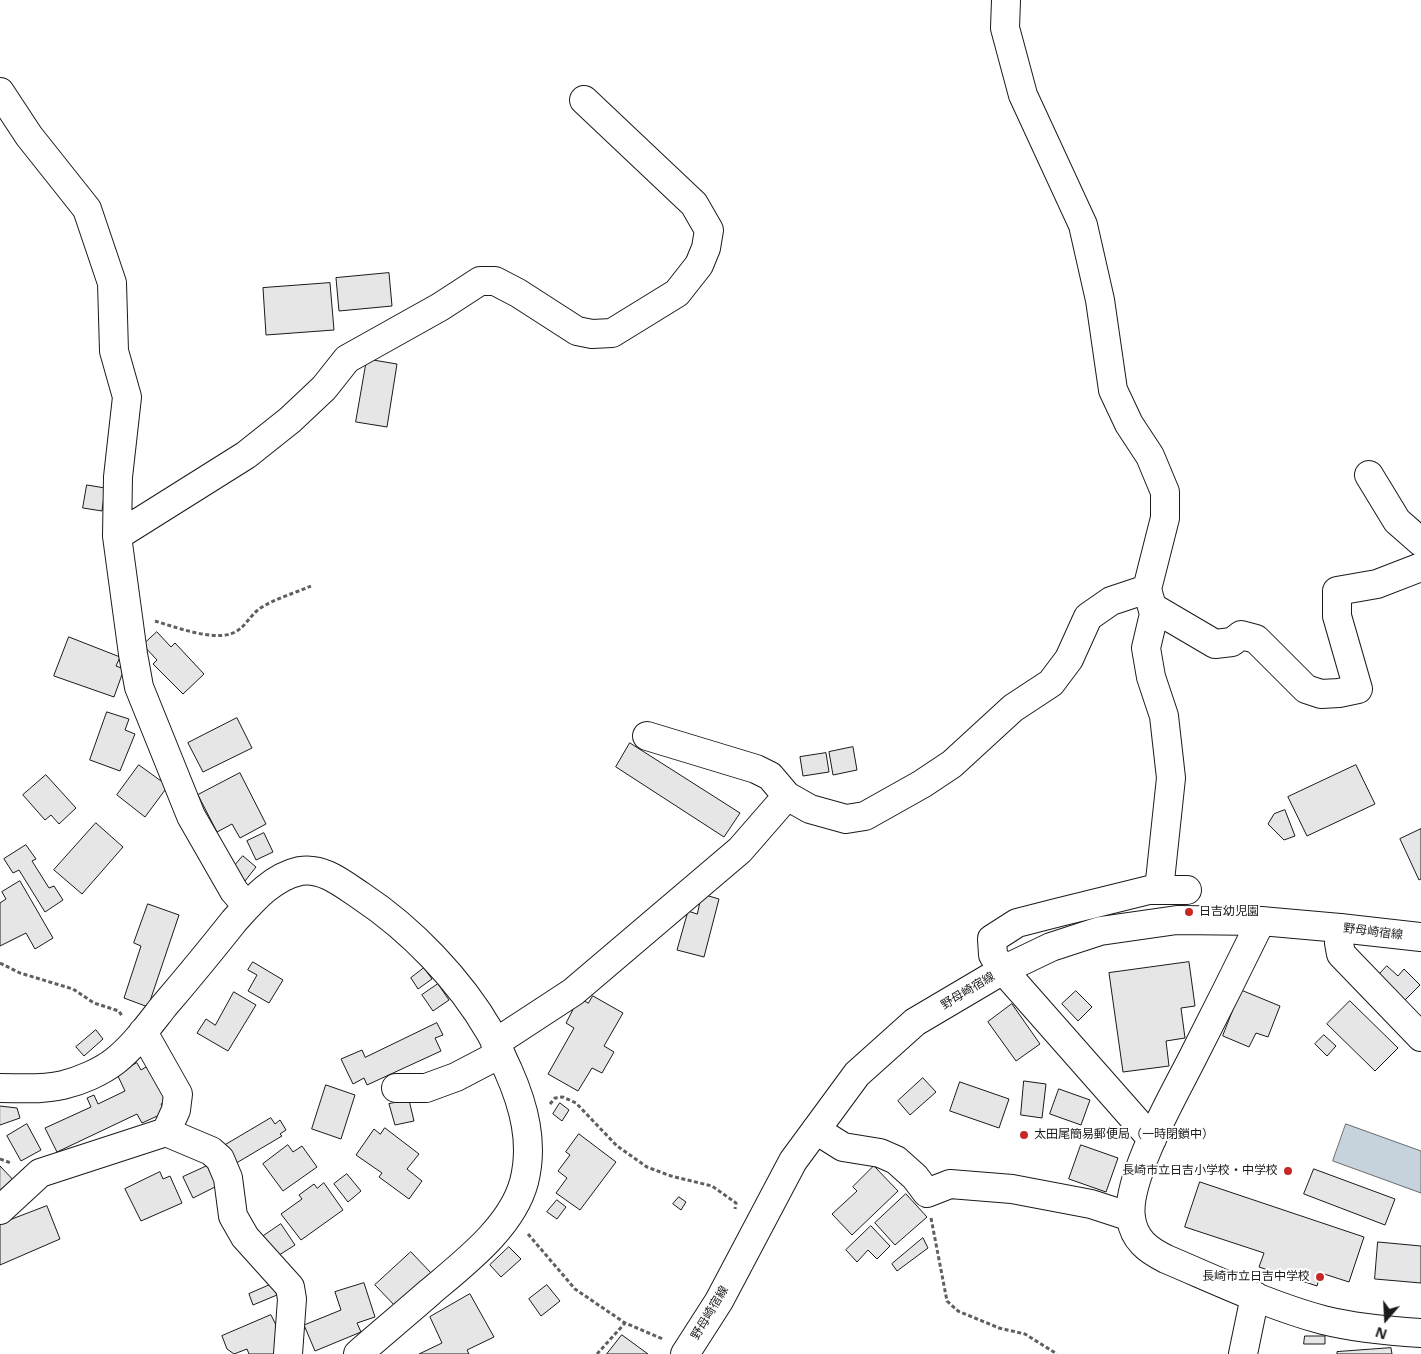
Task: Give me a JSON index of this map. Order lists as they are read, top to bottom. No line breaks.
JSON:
{"streets":{"street":["野母崎宿線"]},"places":["日吉幼児園","太田尾簡易郵便局（一時閉鎖中）","長崎市立日吉小学校・中学校","長崎市立日吉中学校"],"north":"bottom"}
